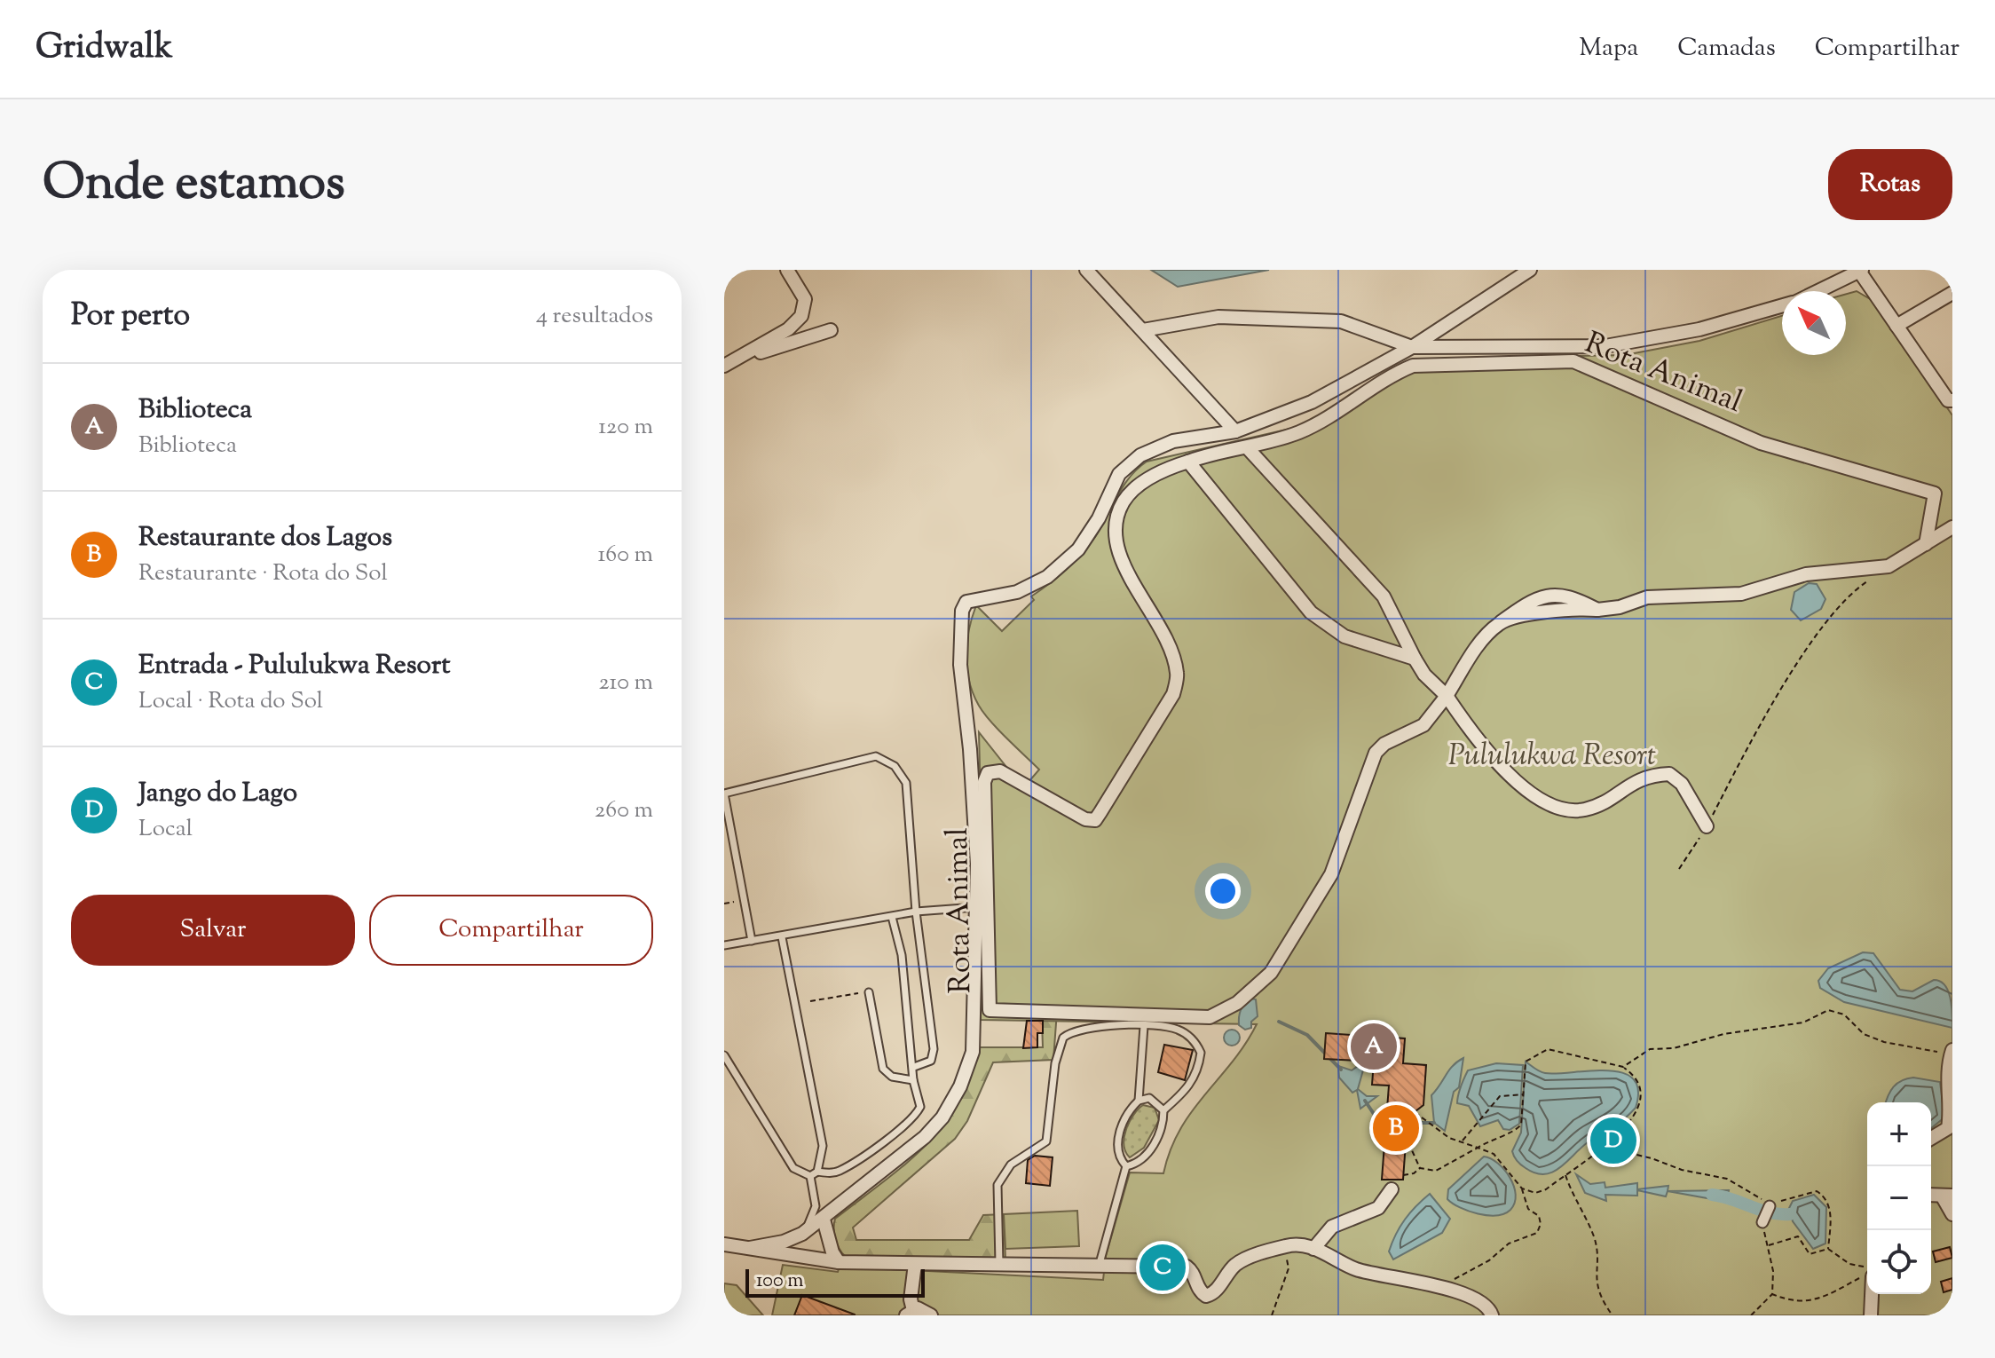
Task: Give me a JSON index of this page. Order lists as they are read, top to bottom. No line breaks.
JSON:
{"streets":{"street":["Rota Animal"]},"parks":["Pululukwa Resort"],"scale_bar":"100 m","north":"top left","page":{"header":"Gridwalk","nav":["Mapa","Camadas","Compartilhar"],"title":"Onde estamos","buttons":["Rotas",["Salvar","Compartilhar"]],"heading":["Por perto","4 resultados"],"list":[{"mark":"A","name":"Biblioteca","note":"Biblioteca","value":"120 m"},{"mark":"B","name":"Restaurante dos Lagos","note":"Restaurante · Rota do Sol","value":"160 m"},{"mark":"C","name":"Entrada - Pululukwa Resort","note":"Local · Rota do Sol","value":"210 m"},{"mark":"D","name":"Jango do Lago","note":"Local","value":"260 m"}],"pins":["A","B","D","C"],"map_buttons":["+","−"],"scale":"100 m"}}
